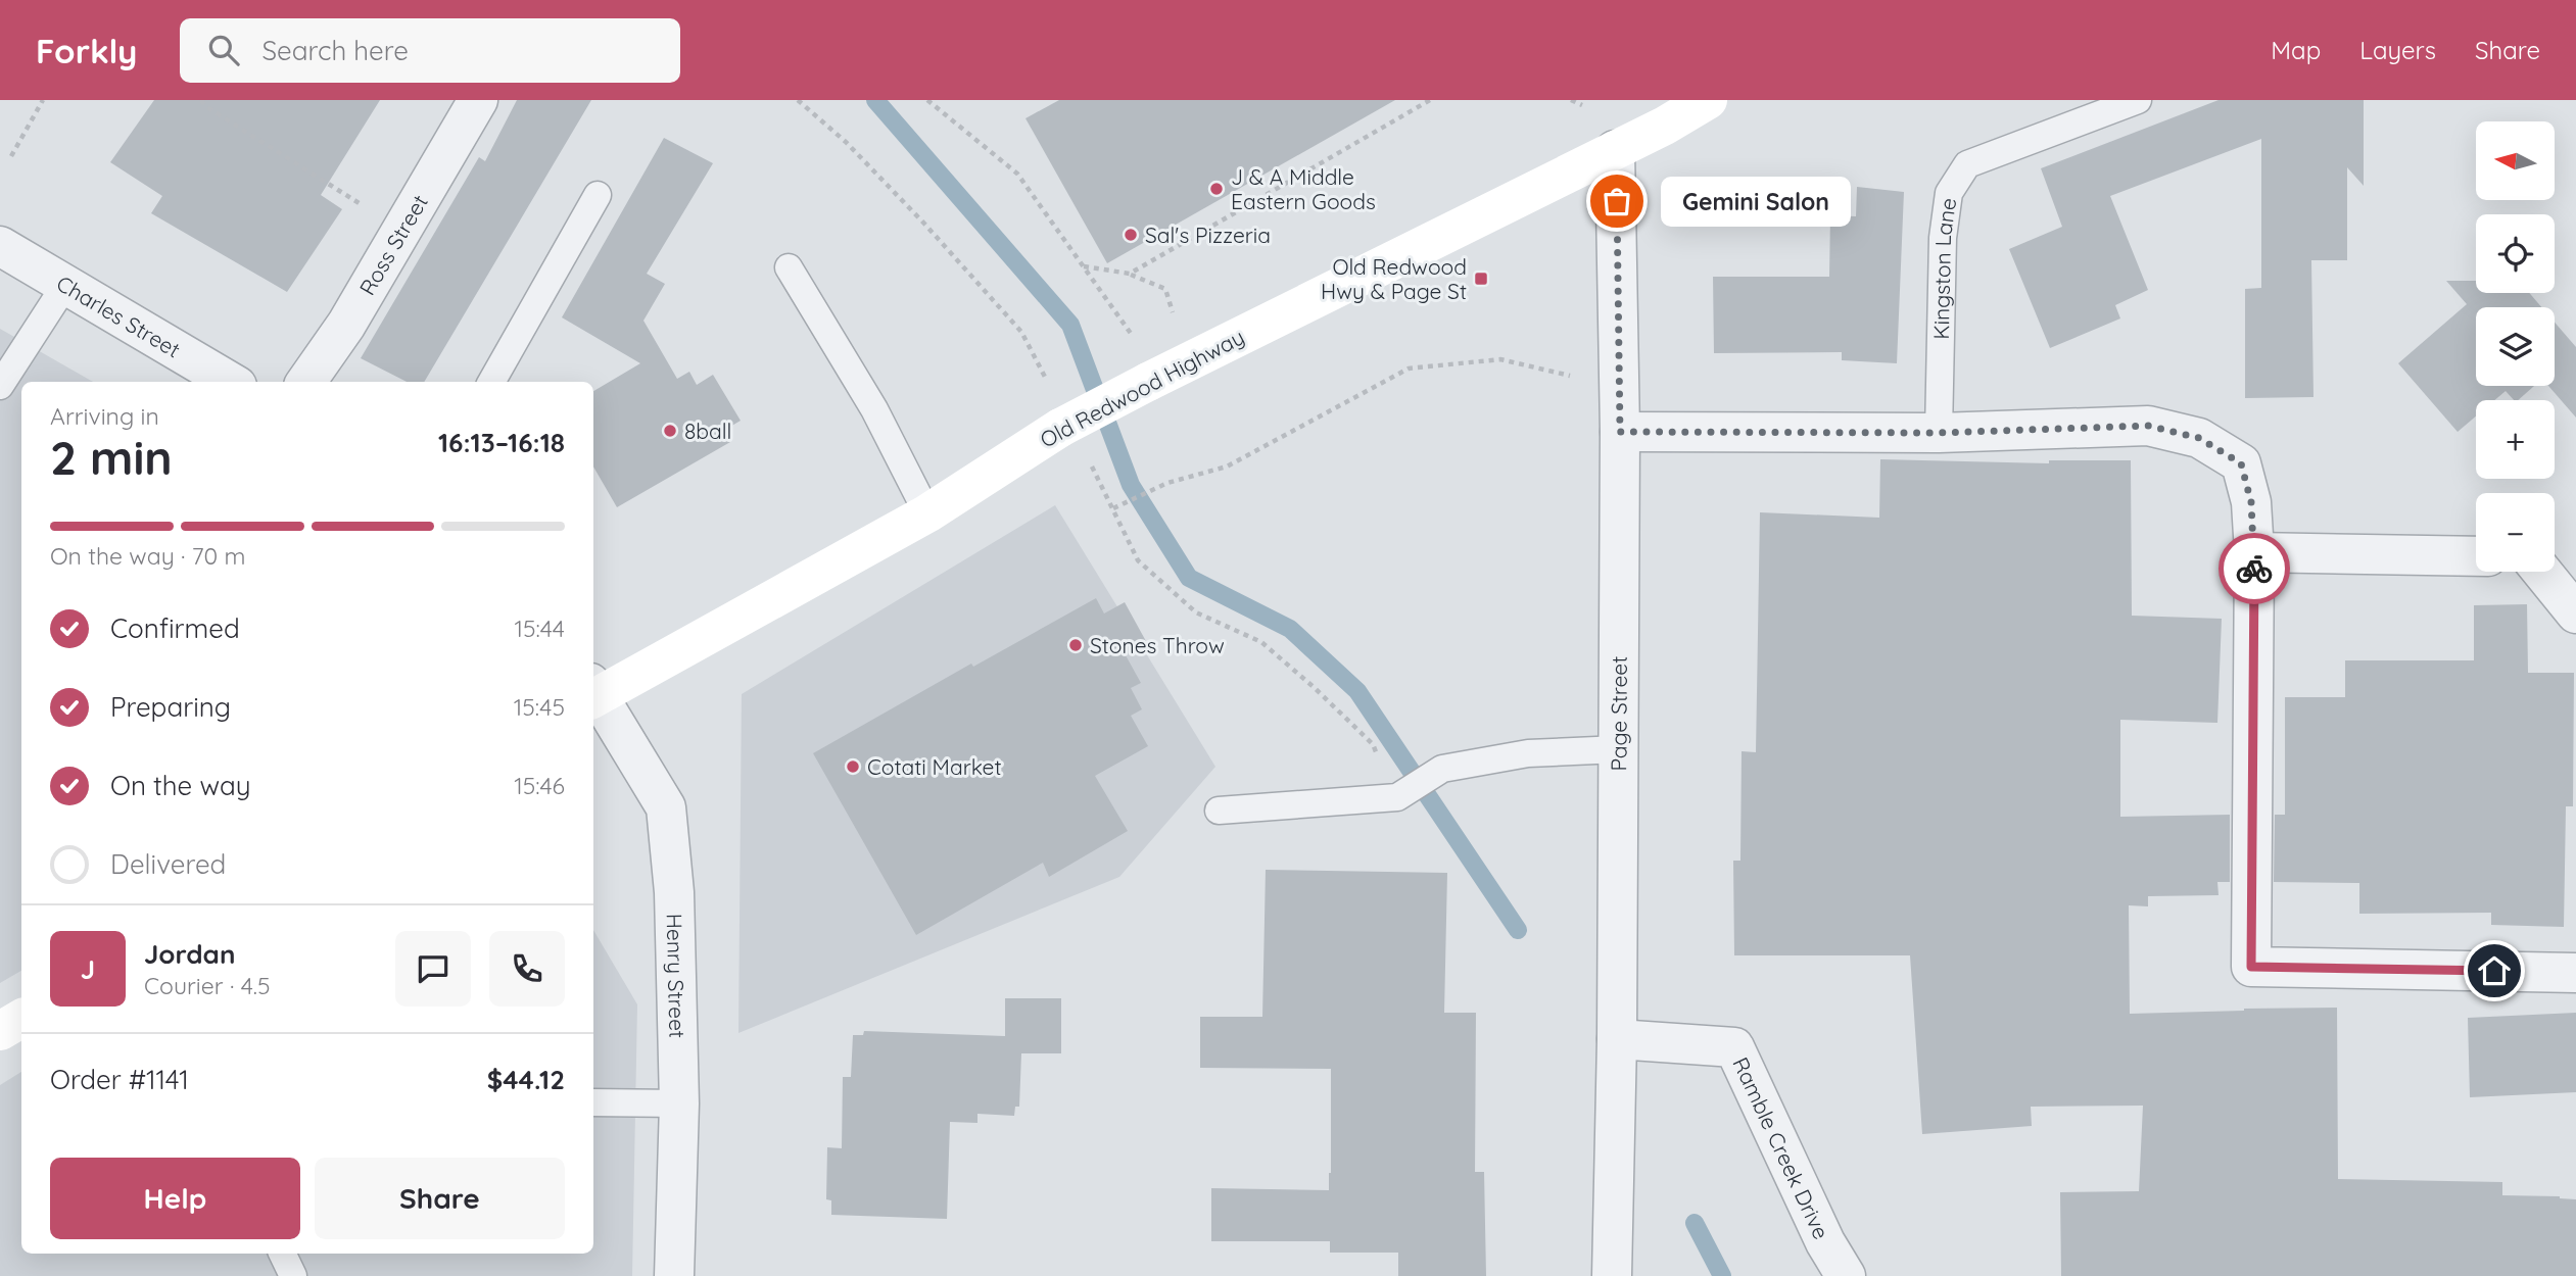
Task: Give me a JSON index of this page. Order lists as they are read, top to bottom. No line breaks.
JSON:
{"streets":{"main road":["Old Redwood Highway"],"street":["Ross Street","Charles Street","Page Street","Henry Street","Ramble Creek Drive"],"lane":["Kingston Lane"]},"crossings":[["Old Redwood Highway","Page Street"],["Page Street","Ramble Creek Drive"]],"places":{"other":["J & A Middle Eastern Goods","Gemini Salon","Sal's Pizzeria","8ball","Stones Throw","Cotati Market"],"transit":["Old Redwood Hwy & Page St"]},"north":"left","page":{"header":"Forkly","search":"Search here","nav":["Map","Layers","Share"],"map_buttons":["+","−"],"bubble":"Gemini Salon","heading":["2 min","Arriving in","16:13–16:18"],"panel":["Jordan","Courier · 4.5","Order #1141","$44.12"],"bar":"On the way · 70 m","list":[["Confirmed","15:44"],["Preparing","15:45"],["On the way","15:46"],"Delivered"],"round":"J","buttons":["Help","Share"]}}
